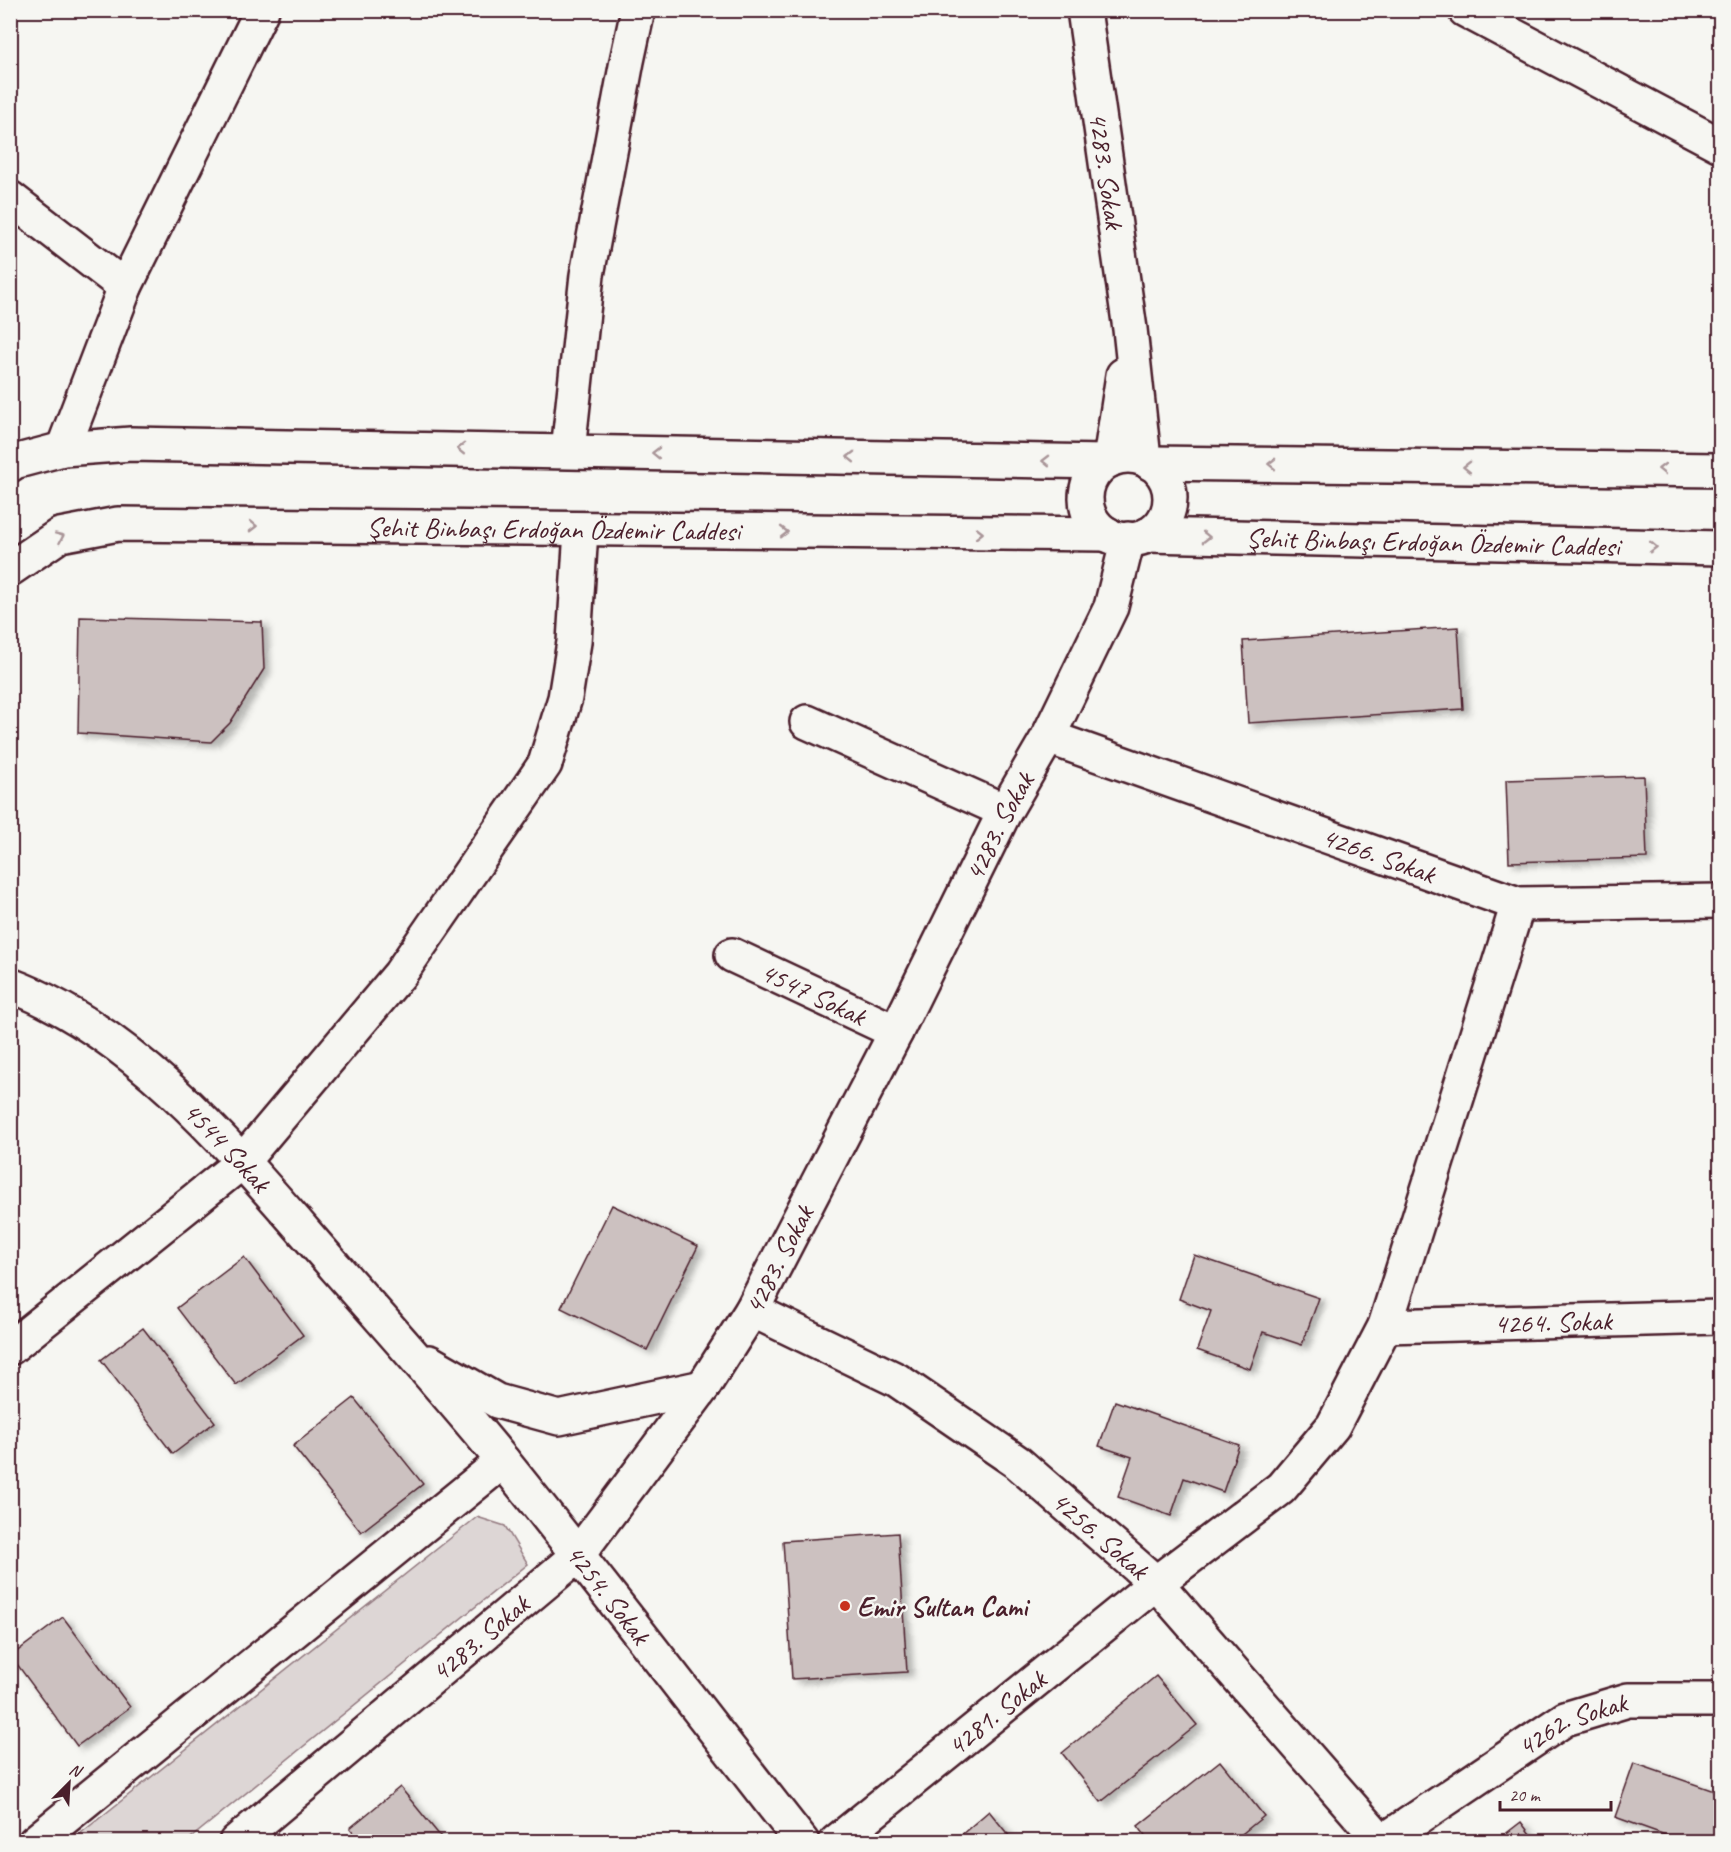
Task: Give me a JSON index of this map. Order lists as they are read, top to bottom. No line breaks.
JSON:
{"streets":{"street":["4283. Sokak","Şehit Binbaşı Erdoğan Özdemir Caddesi","4266. Sokak","4547 Sokak","4544 Sokak","4264. Sokak","4256. Sokak","4254. Sokak","4281. Sokak","4262. Sokak"]},"crossings":[["4283. Sokak","Şehit Binbaşı Erdoğan Özdemir Caddesi"],["4283. Sokak","4266. Sokak"],["4283. Sokak","4547 Sokak"],["4283. Sokak","4256. Sokak"],["4283. Sokak","4254. Sokak"],["4266. Sokak","4281. Sokak"],["4544 Sokak","4254. Sokak"],["4264. Sokak","4281. Sokak"],["4256. Sokak","4281. Sokak"],["4256. Sokak","4262. Sokak"]],"places":["Emir Sultan Cami"],"scale_bar":"20 m","north":"top right"}
